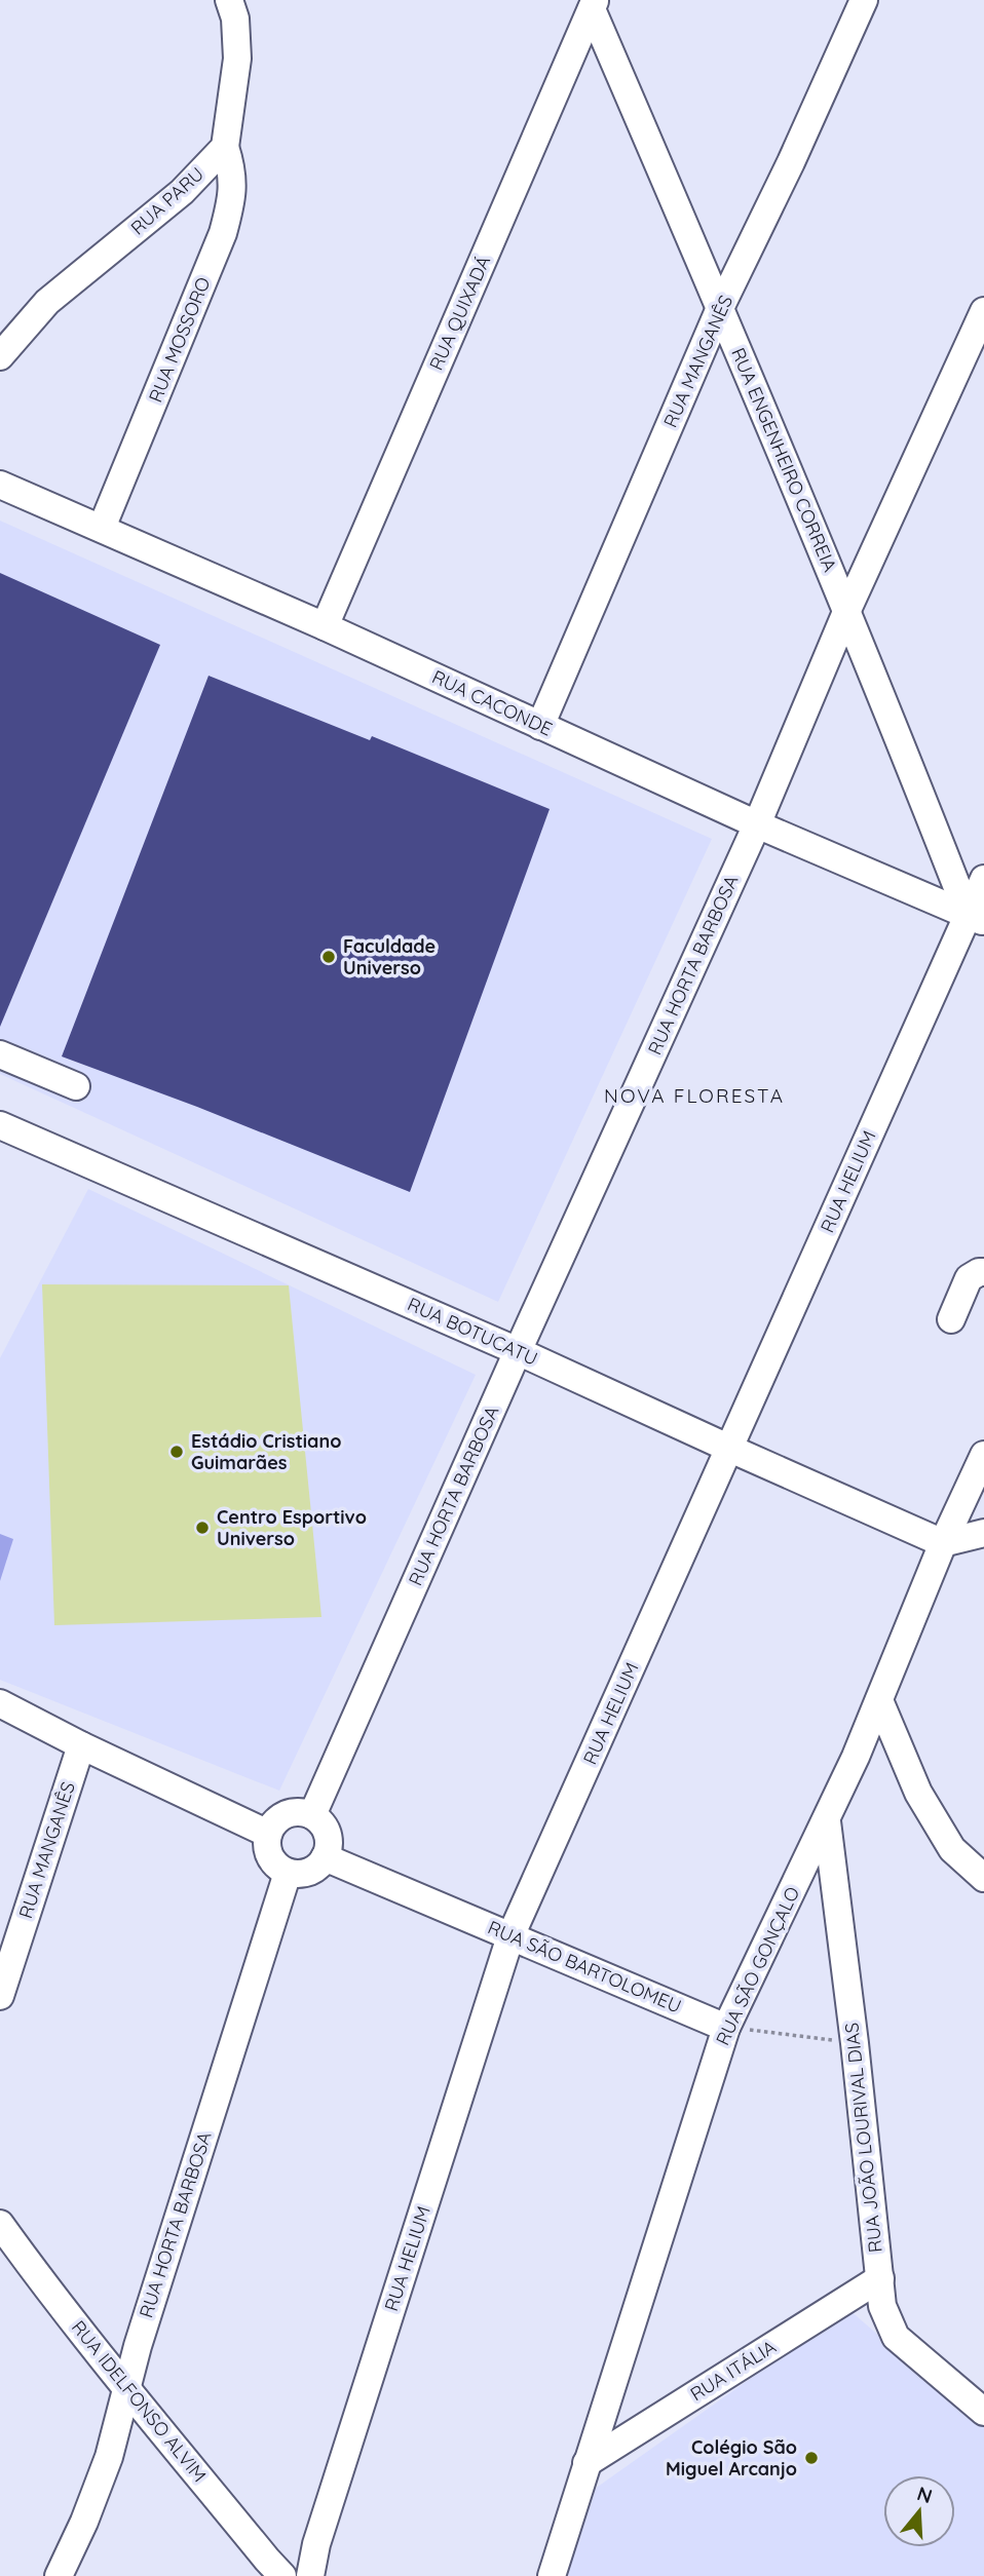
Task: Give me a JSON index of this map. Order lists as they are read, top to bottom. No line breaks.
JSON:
{"streets":{"street":["RUA PARU","RUA QUIXADÁ","RUA MOSSORO","RUA MANGANÊS","RUA ENGENHEIRO CORREIA","RUA CACONDE","RUA HORTA BARBOSA","RUA HELIUM","RUA BOTUCATU","RUA SÃO GONÇALO","RUA SÃO BARTOLOMEU","RUA JOÃO LOURIVAL DIAS","RUA ITÁLIA","RUA IDELFONSO ALVIM"]},"crossings":[["RUA PARU","RUA MOSSORO"],["RUA QUIXADÁ","RUA ENGENHEIRO CORREIA"],["RUA QUIXADÁ","RUA CACONDE"],["RUA MOSSORO","RUA CACONDE"],["RUA MANGANÊS","RUA ENGENHEIRO CORREIA"],["RUA MANGANÊS","RUA CACONDE"],["RUA ENGENHEIRO CORREIA","RUA CACONDE"],["RUA ENGENHEIRO CORREIA","RUA HORTA BARBOSA"],["RUA ENGENHEIRO CORREIA","RUA HELIUM"],["RUA CACONDE","RUA HORTA BARBOSA"],["RUA CACONDE","RUA HELIUM"],["RUA HORTA BARBOSA","RUA BOTUCATU"],["RUA HORTA BARBOSA","RUA SÃO BARTOLOMEU"],["RUA HORTA BARBOSA","RUA IDELFONSO ALVIM"],["RUA HELIUM","RUA BOTUCATU"],["RUA HELIUM","RUA SÃO BARTOLOMEU"],["RUA BOTUCATU","RUA SÃO GONÇALO"],["RUA SÃO GONÇALO","RUA SÃO BARTOLOMEU"],["RUA SÃO GONÇALO","RUA JOÃO LOURIVAL DIAS"],["RUA SÃO GONÇALO","RUA ITÁLIA"],["RUA JOÃO LOURIVAL DIAS","RUA ITÁLIA"]],"districts":["NOVA FLORESTA"],"places":["Faculdade Universo","Estádio Cristiano Guimarães","Centro Esportivo Universo","Colégio São Miguel Arcanjo"],"north":"top"}
